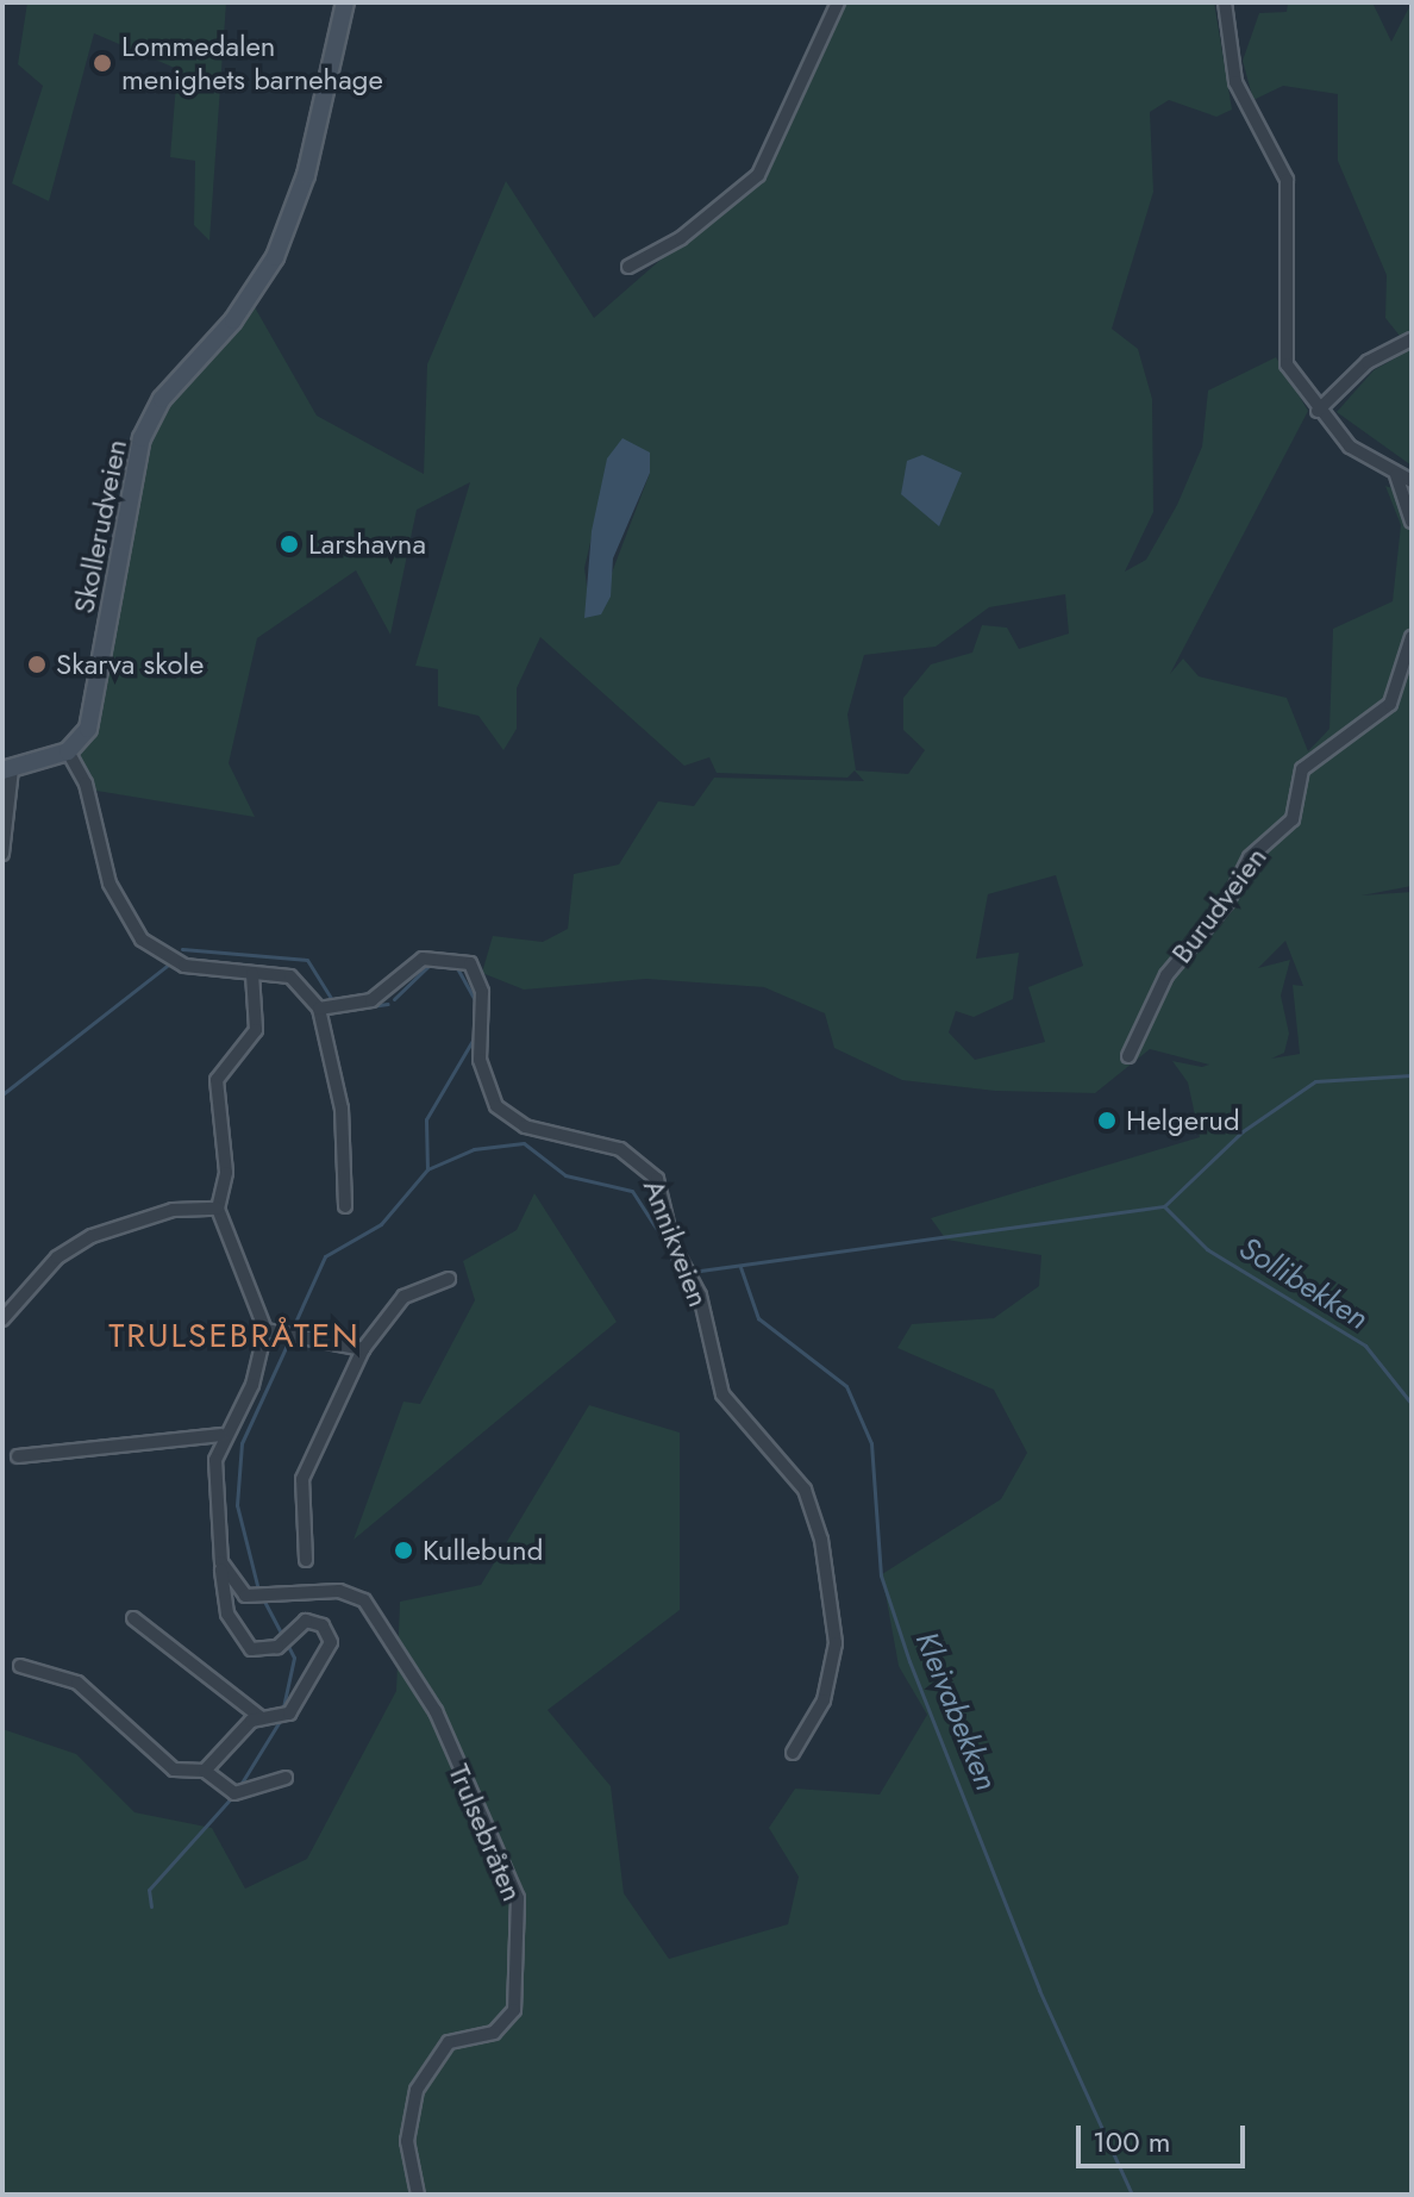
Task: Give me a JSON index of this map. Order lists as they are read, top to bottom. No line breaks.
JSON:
{"streets":{"street":["Skollerudveien","Burudveien","Annikveien","Trulsebråten"]},"districts":["TRULSEBRÅTEN"],"water":["Sollibekken","Kleivabekken"],"places":["Lommedalen menighets barnehage","Larshavna","Skarva skole","Helgerud","Kullebund"],"scale_bar":"100 m"}
